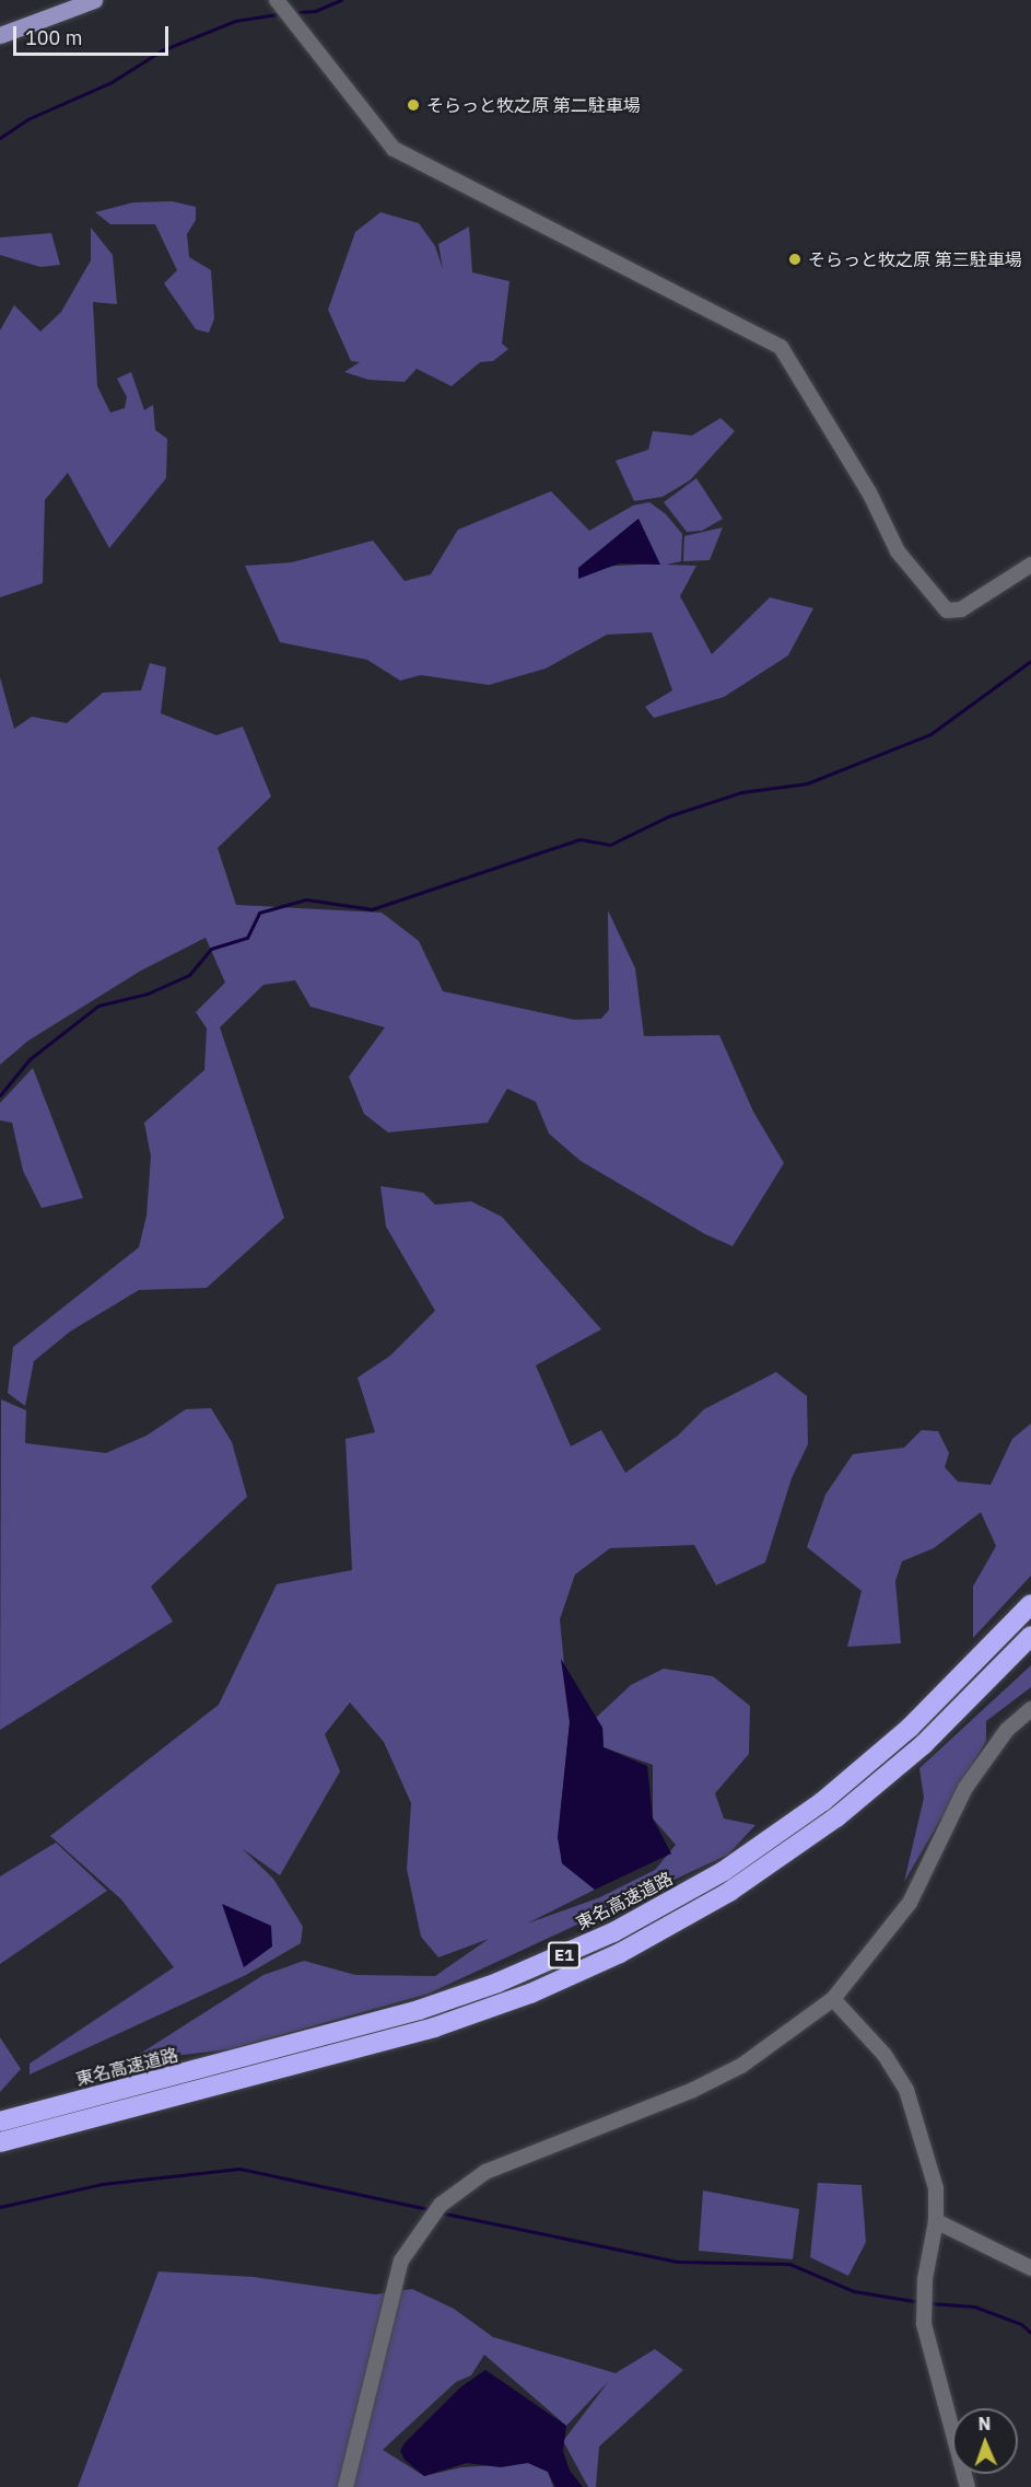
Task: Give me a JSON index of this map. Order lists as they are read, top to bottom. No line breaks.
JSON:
{"streets":{"highway":["東名高速道路","E1"]},"places":["そらっと牧之原 第二駐車場","そらっと牧之原 第三駐車場"],"scale_bar":"100 m","north":"top"}
